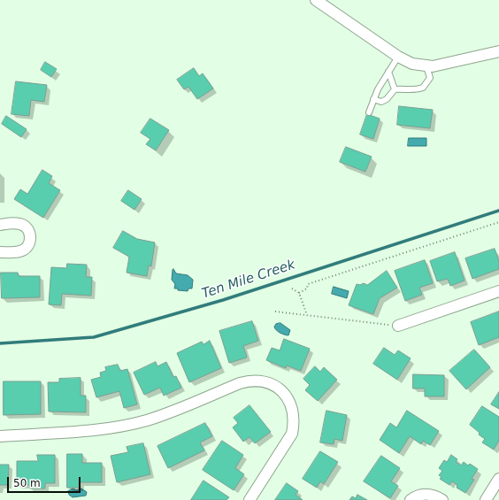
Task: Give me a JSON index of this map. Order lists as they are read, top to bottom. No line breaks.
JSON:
{"water":["Ten Mile Creek"],"scale_bar":"50 m"}
